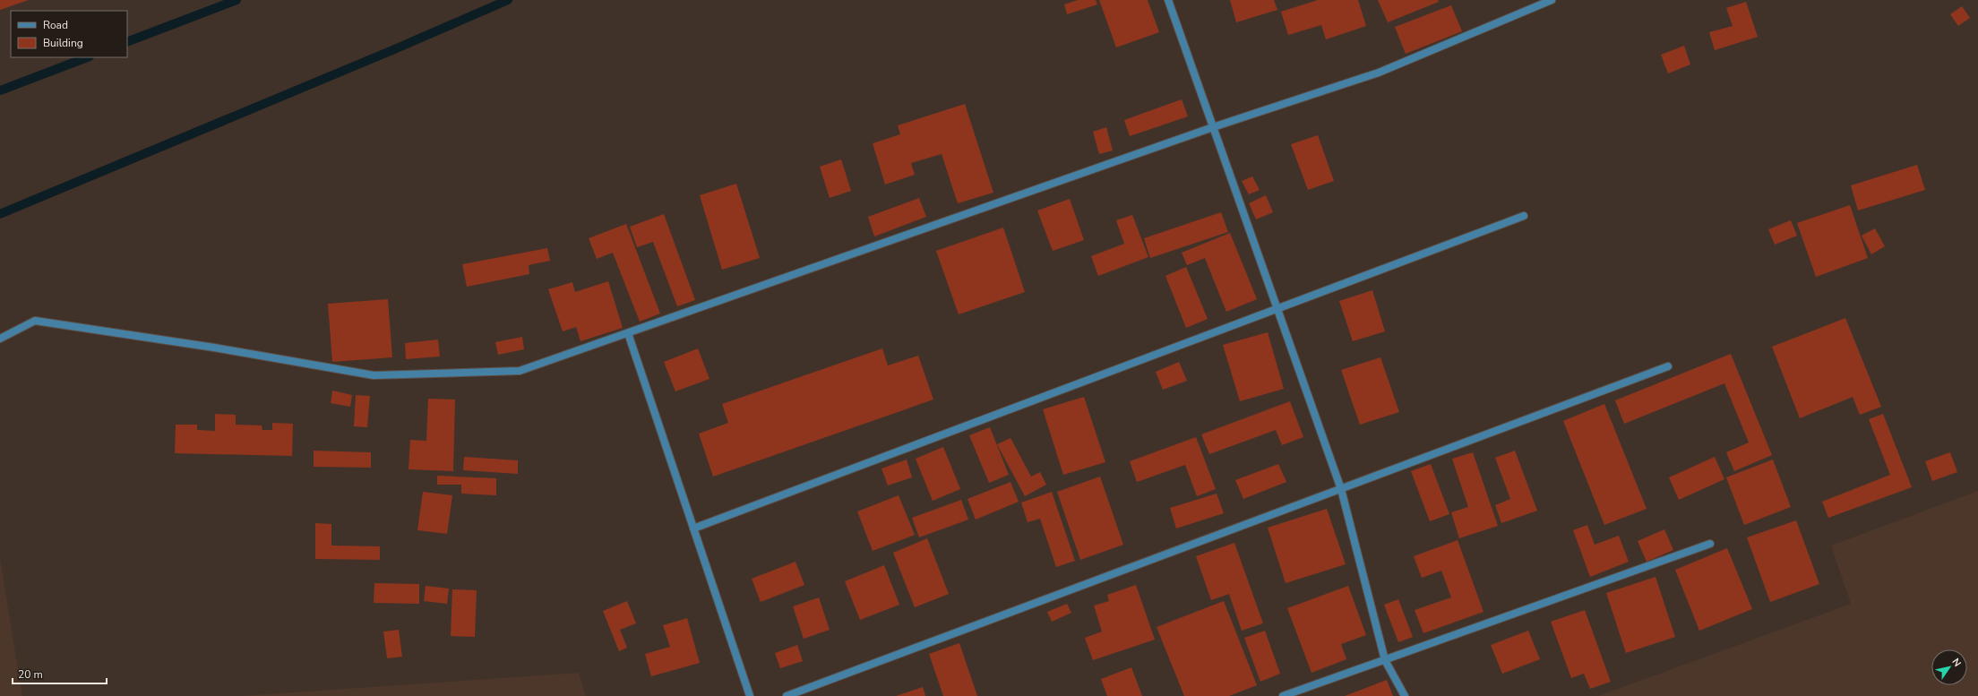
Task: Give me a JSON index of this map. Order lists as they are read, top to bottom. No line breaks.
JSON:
{"legend":["Road","Building"],"scale_bar":"20 m","north":"top right"}
